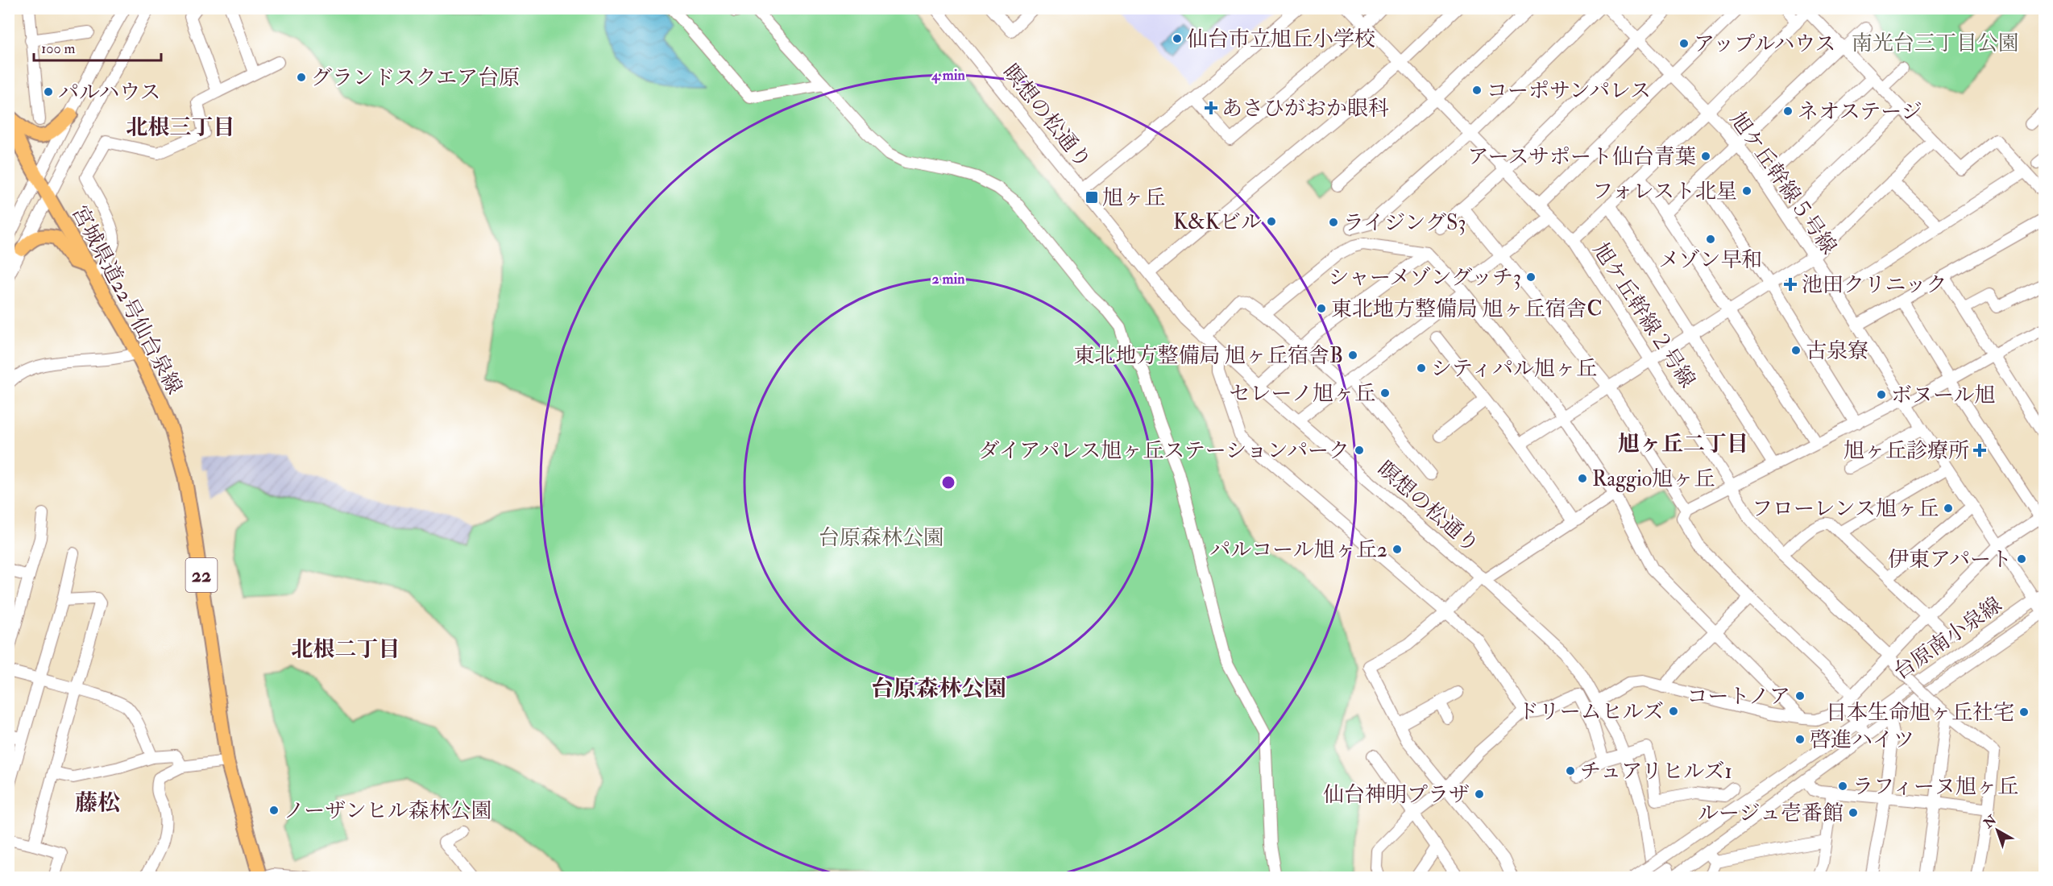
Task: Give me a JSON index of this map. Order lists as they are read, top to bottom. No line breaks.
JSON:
{"streets":{"main road":["宮城県道22号仙台泉線","22"],"street":["瞑想の松通り","旭ケ丘幹線５号線","旭ケ丘幹線２号線","台原南小泉線"]},"crossings":[["旭ケ丘幹線５号線","台原南小泉線"]],"districts":["北根三丁目","旭ヶ丘二丁目","北根二丁目","台原森林公園","藤松"],"parks":["南光台三丁目公園","台原森林公園"],"places":{"other":["仙台市立旭丘小学校","アップルハウス","グランドスクエア台原","コーポサンパレス","パルハウス","ネオステージ","アースサポート仙台青葉","フォレスト北星","K&Kビル","ライジングS3","メゾン早和","シャーメゾングッチ3","東北地方整備局 旭ヶ丘宿舎C","古泉寮","東北地方整備局 旭ヶ丘宿舎B","シティパル旭ヶ丘","セレーノ旭ヶ丘","ボヌール旭","ダイアパレス旭ヶ丘ステーションパーク","Raggio旭ヶ丘","フローレンス旭ヶ丘","パルコール旭ヶ丘2","伊東アパート","コートノア","ドリームヒルズ","日本生命旭ヶ丘社宅","啓進ハイツ","チュアリヒルズ1","ラフィーヌ旭ヶ丘","仙台神明プラザ","ノーザンヒル森林公園","ルージュ壱番館"],"health":["あさひがおか眼科","池田クリニック","旭ヶ丘診療所"],"transit":["旭ヶ丘"]},"scale_bar":"100 m","north":"top left","rings":["4 min","2 min"]}
